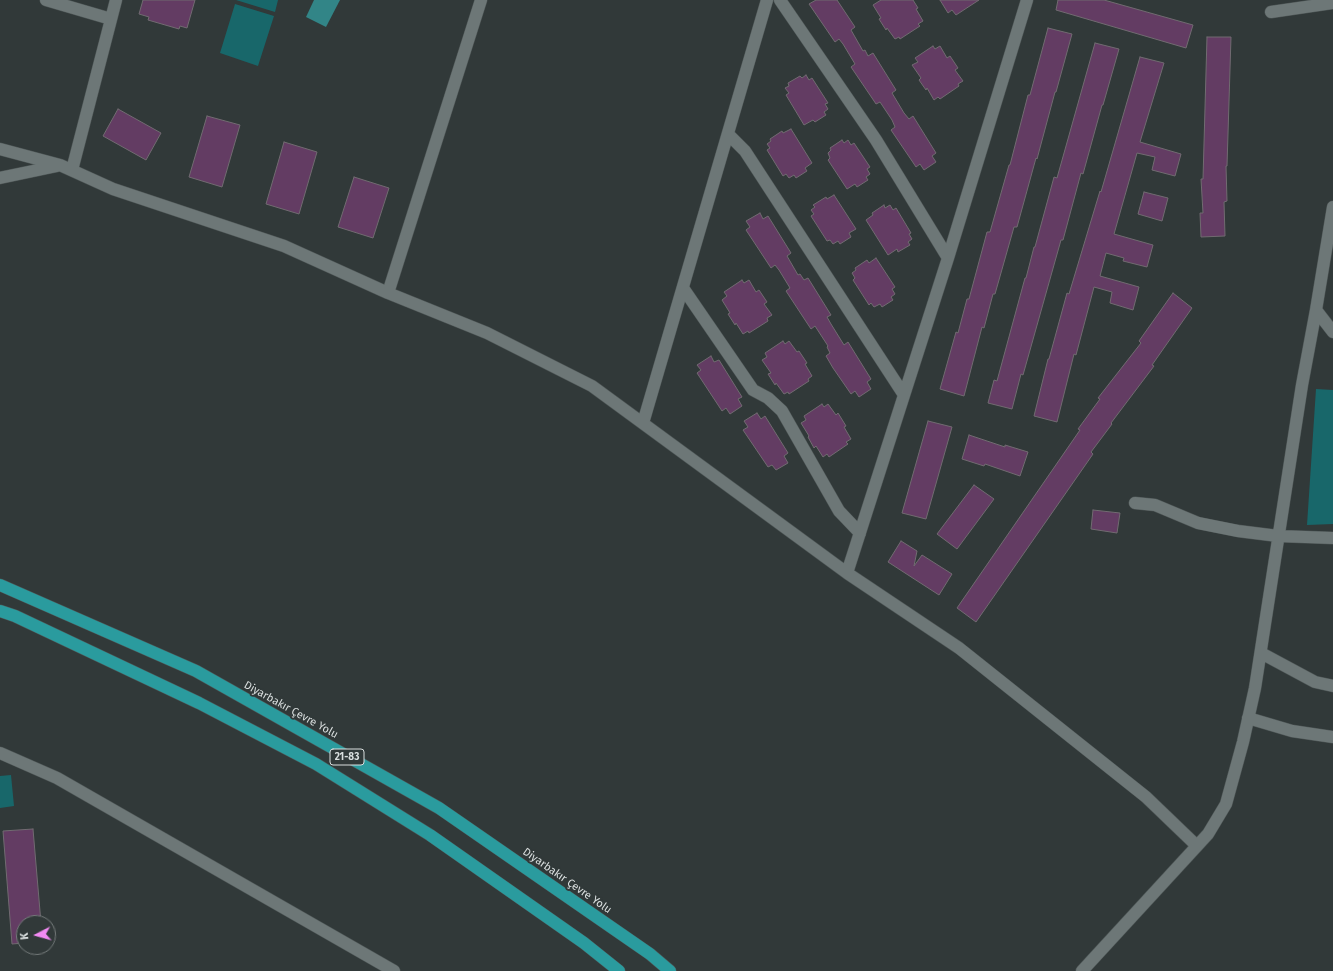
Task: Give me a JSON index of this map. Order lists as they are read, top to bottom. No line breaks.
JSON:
{"streets":{"highway":["Diyarbakır Çevre Yolu","21-83"]},"north":"left"}
